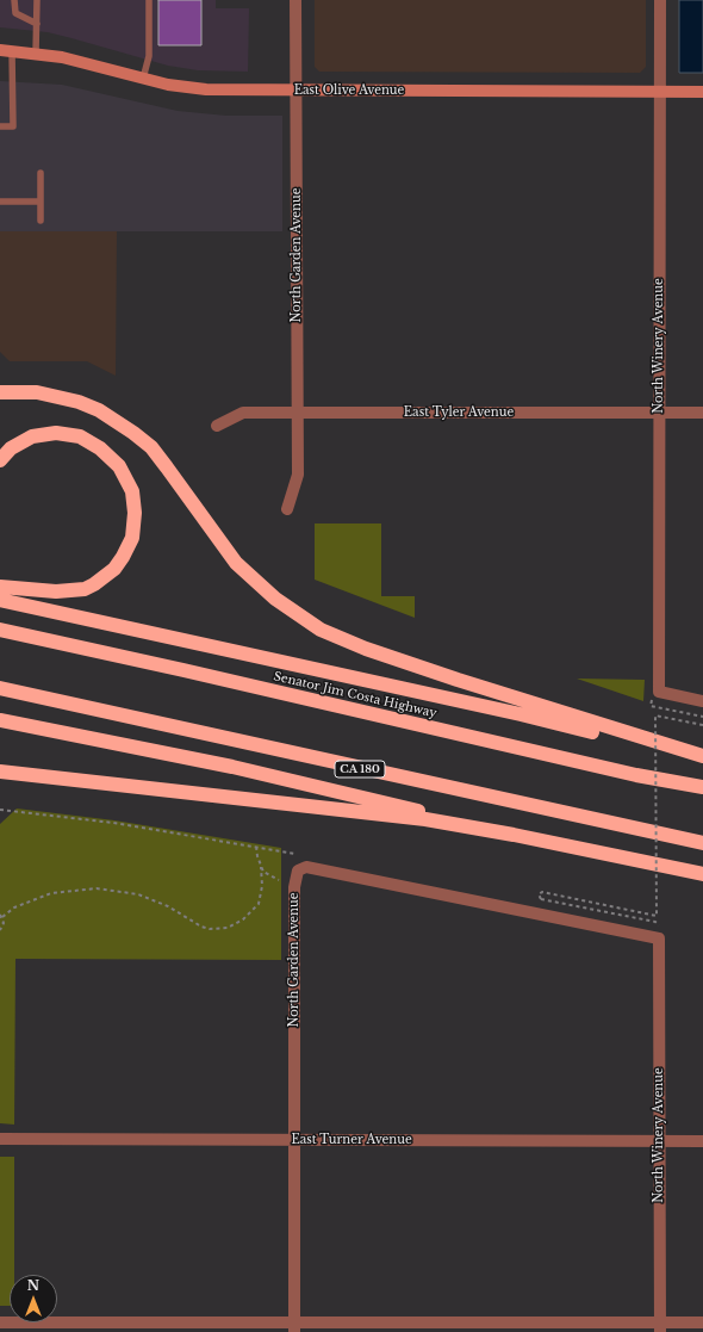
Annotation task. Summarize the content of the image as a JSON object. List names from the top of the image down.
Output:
{
  "streets": {
    "highway": ["Senator Jim Costa Highway", "CA 180"],
    "main road": ["East Olive Avenue"],
    "street": [
      "North Garden Avenue",
      "North Winery Avenue",
      "East Tyler Avenue",
      "East Turner Avenue"
    ]
  },
  "crossings": [
    ["East Olive Avenue", "North Garden Avenue"],
    ["East Olive Avenue", "North Winery Avenue"],
    ["North Garden Avenue", "North Winery Avenue"],
    ["North Garden Avenue", "East Tyler Avenue"],
    ["North Garden Avenue", "East Turner Avenue"],
    ["North Winery Avenue", "East Tyler Avenue"],
    ["North Winery Avenue", "East Turner Avenue"]
  ],
  "north": "top"
}
